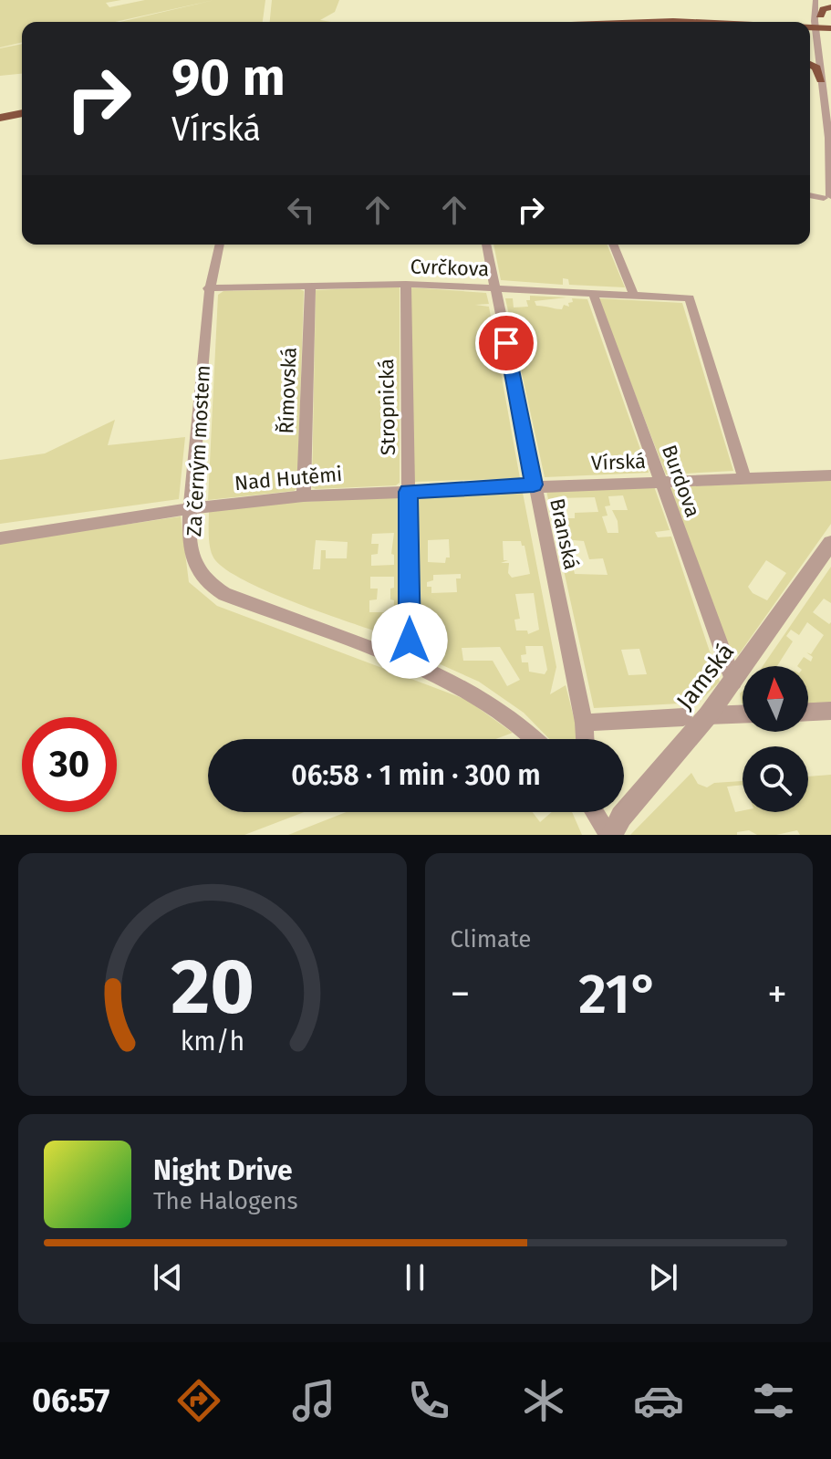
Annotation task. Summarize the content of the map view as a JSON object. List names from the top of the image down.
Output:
{
  "streets": {
    "street": [
      "Cvrčkova",
      "Římovská",
      "Stropnická",
      "Za černým mostem",
      "Vírská",
      "Nad Hutěmi",
      "Burdova",
      "Branská",
      "Jamská"
    ]
  },
  "crossings": [
    ["Cvrčkova", "Římovská"],
    ["Cvrčkova", "Stropnická"],
    ["Cvrčkova", "Za černým mostem"],
    ["Cvrčkova", "Vírská"],
    ["Cvrčkova", "Burdova"],
    ["Cvrčkova", "Branská"],
    ["Římovská", "Nad Hutěmi"],
    ["Stropnická", "Za černým mostem"],
    ["Stropnická", "Vírská"],
    ["Stropnická", "Nad Hutěmi"],
    ["Za černým mostem", "Nad Hutěmi"],
    ["Vírská", "Nad Hutěmi"],
    ["Vírská", "Burdova"],
    ["Vírská", "Branská"],
    ["Burdova", "Jamská"]
  ],
  "north": "top",
  "page": {
    "turn": ["90 m", "Vírská"],
    "limit": "30",
    "trip": "06:58 · 1 min · 300 m",
    "tile": "Climate",
    "heat": ["−", "21°", "+"],
    "song": ["Night Drive", "The Halogens"],
    "tabs": "06:57",
    "gauge": ["20", "km/h"]
  }
}
